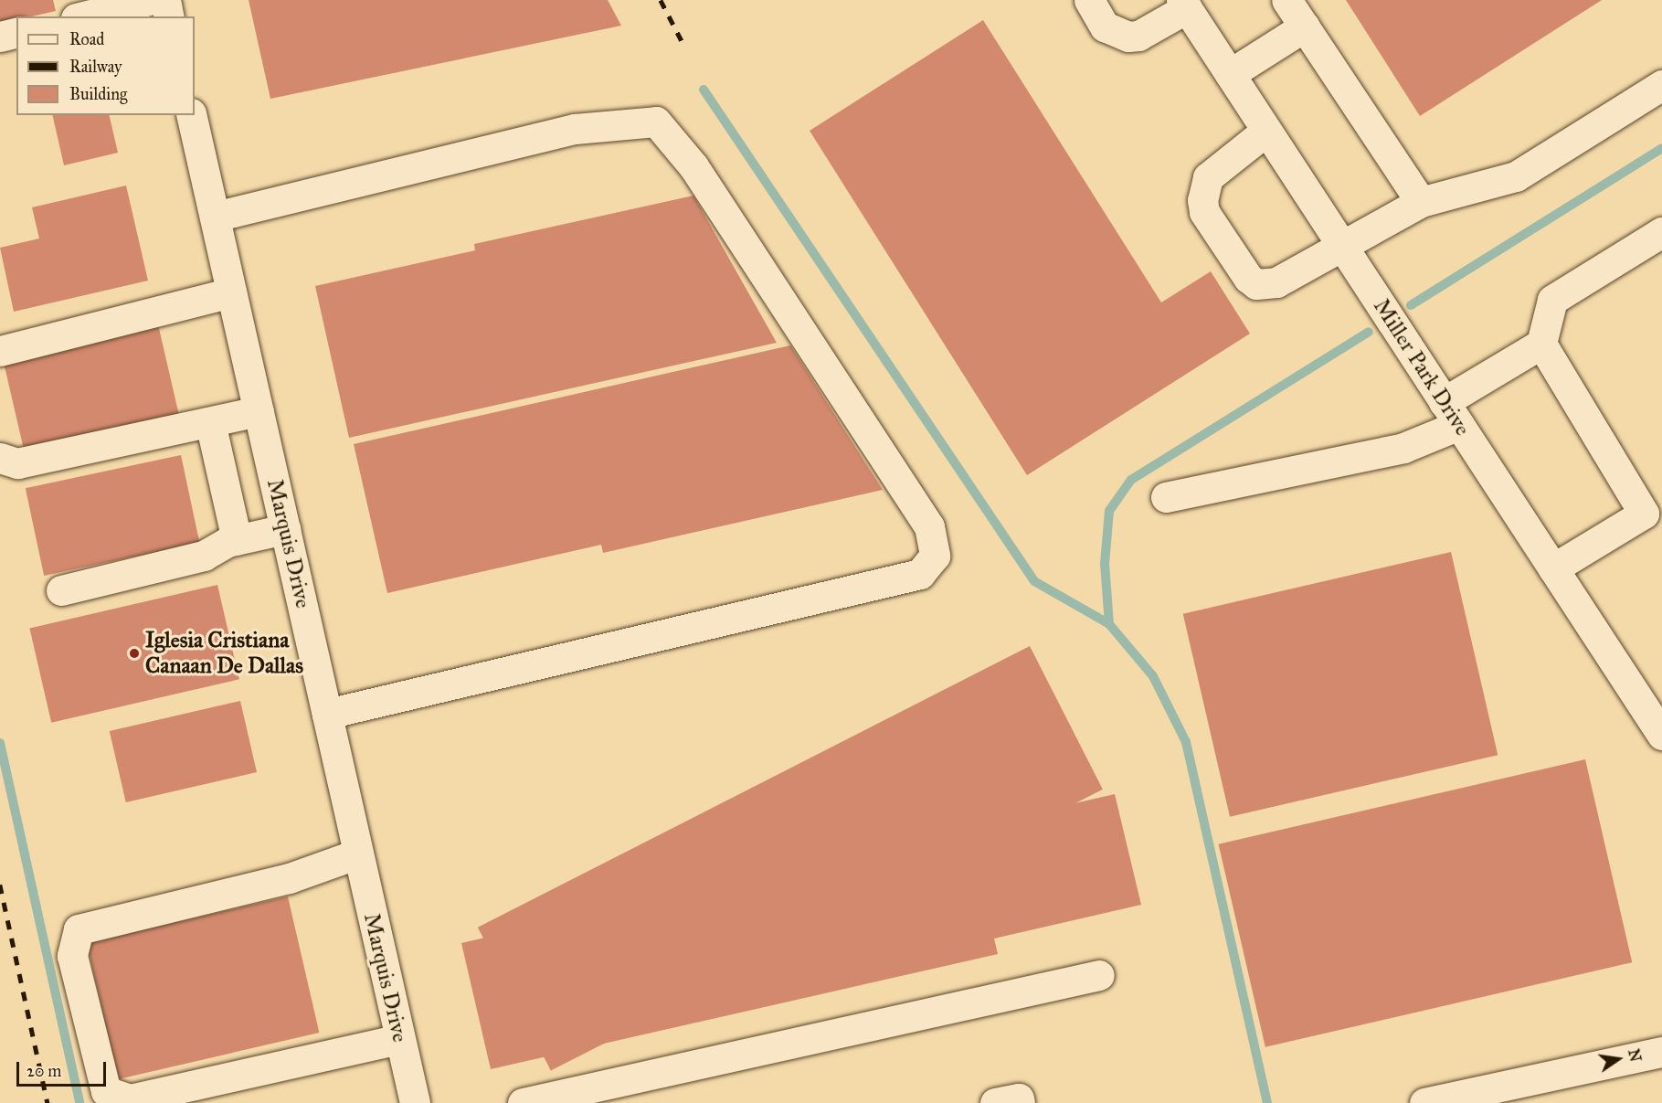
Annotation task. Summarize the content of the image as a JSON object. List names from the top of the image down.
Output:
{
  "streets": {
    "street": ["Miller Park Drive", "Marquis Drive"]
  },
  "places": ["Iglesia Cristiana Canaan De Dallas"],
  "legend": ["Road", "Railway", "Building"],
  "scale_bar": "20 m",
  "north": "right"
}
